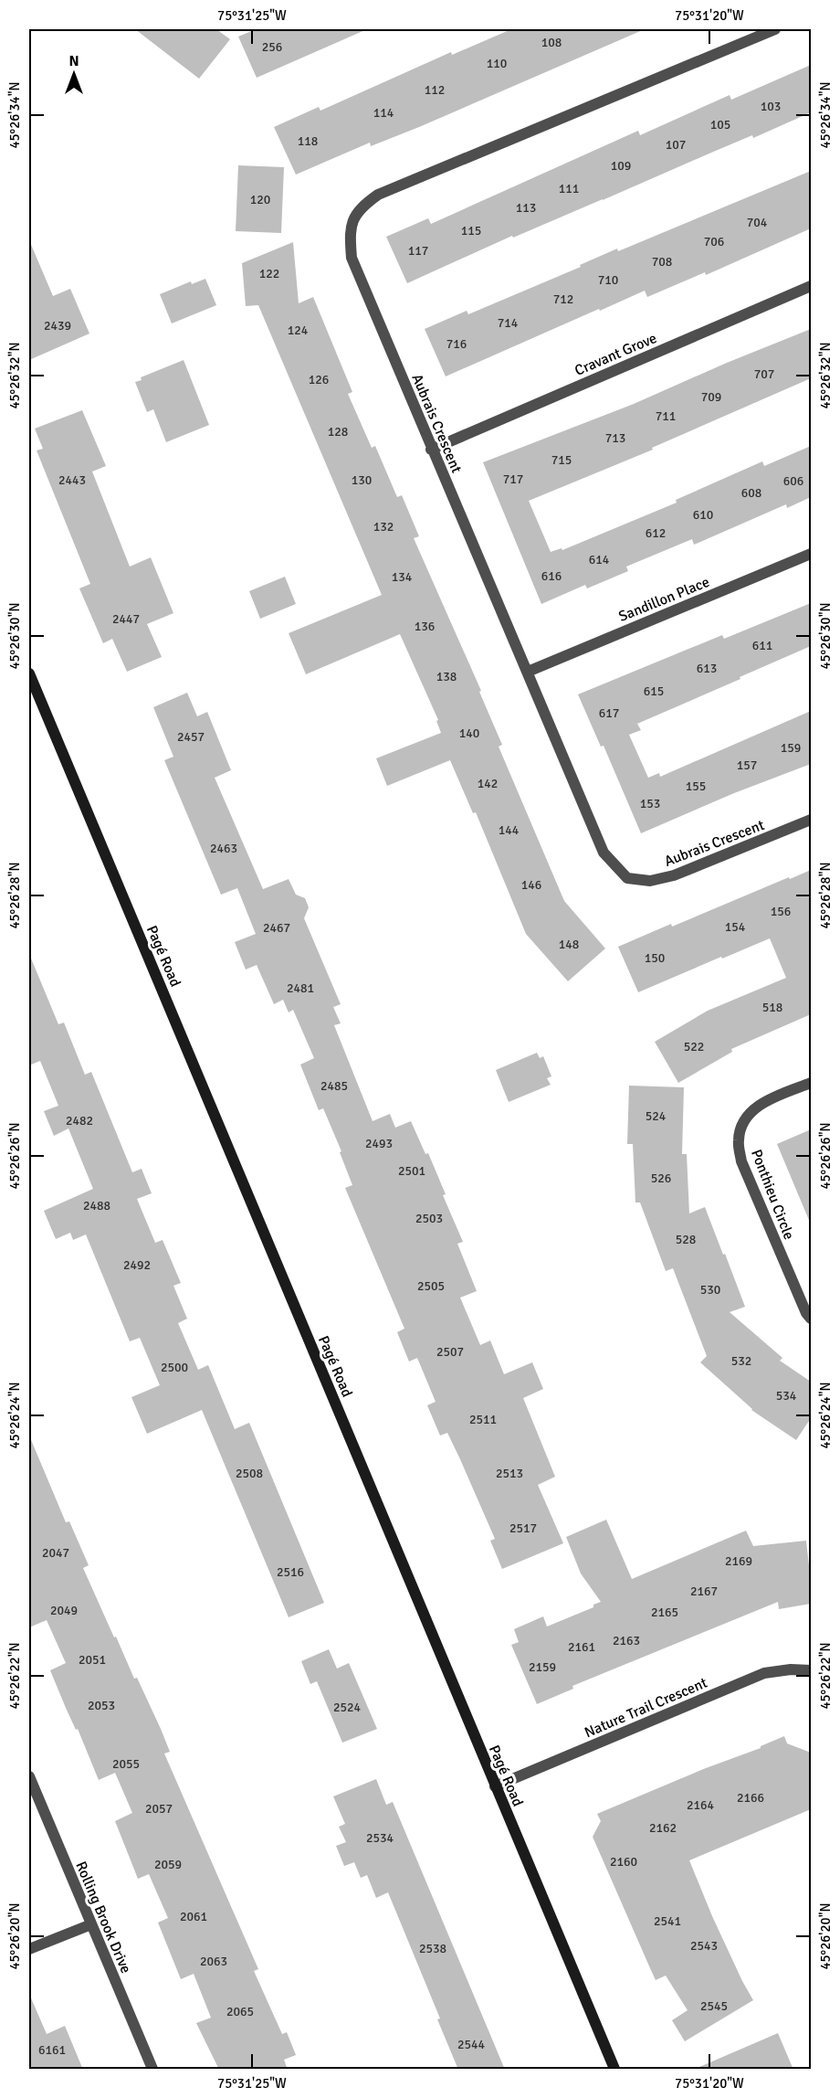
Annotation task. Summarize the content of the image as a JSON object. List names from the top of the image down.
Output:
{
  "streets": {
    "street": [
      "Cravant Grove",
      "Aubrais Crescent",
      "Sandillon Place",
      "Pagé Road",
      "Ponthieu Circle",
      "Nature Trail Crescent",
      "Rolling Brook Drive"
    ]
  },
  "crossings": [
    ["Cravant Grove", "Aubrais Crescent"],
    ["Aubrais Crescent", "Sandillon Place"],
    ["Pagé Road", "Nature Trail Crescent"]
  ],
  "house_numbers": [
    "108",
    "256",
    "110",
    "112",
    "103",
    "114",
    "105",
    "118",
    "107",
    "109",
    "111",
    "120",
    "113",
    "704",
    "115",
    "706",
    "117",
    "708",
    "122",
    "710",
    "712",
    "714",
    "2439",
    "124",
    "716",
    "707",
    "126",
    "709",
    "711",
    "128",
    "713",
    "715",
    "717",
    "2443",
    "130",
    "606",
    "608",
    "610",
    "132",
    "612",
    "614",
    "616",
    "134",
    "2447",
    "136",
    "611",
    "613",
    "138",
    "615",
    "617",
    "140",
    "2457",
    "159",
    "157",
    "142",
    "155",
    "153",
    "144",
    "2463",
    "146",
    "156",
    "154",
    "2467",
    "148",
    "150",
    "2481",
    "518",
    "522",
    "2485",
    "524",
    "2482",
    "2493",
    "2501",
    "526",
    "2488",
    "2503",
    "528",
    "2492",
    "2505",
    "530",
    "2507",
    "532",
    "2500",
    "534",
    "2511",
    "2508",
    "2513",
    "2517",
    "2047",
    "2169",
    "2516",
    "2167",
    "2049",
    "2165",
    "2163",
    "2161",
    "2051",
    "2159",
    "2053",
    "2524",
    "2055",
    "2166",
    "2164",
    "2057",
    "2162",
    "2534",
    "2160",
    "2059",
    "2061",
    "2541",
    "2543",
    "2538",
    "2063",
    "2545",
    "2065",
    "2544",
    "6161"
  ],
  "north": "top",
  "coordinates": [
    "75°31'25\"W",
    "75°31'20\"W",
    "45°26'34\"N",
    "45°26'32\"N",
    "45°26'30\"N",
    "45°26'28\"N",
    "45°26'26\"N",
    "45°26'24\"N",
    "45°26'22\"N",
    "45°26'20\"N"
  ]
}
